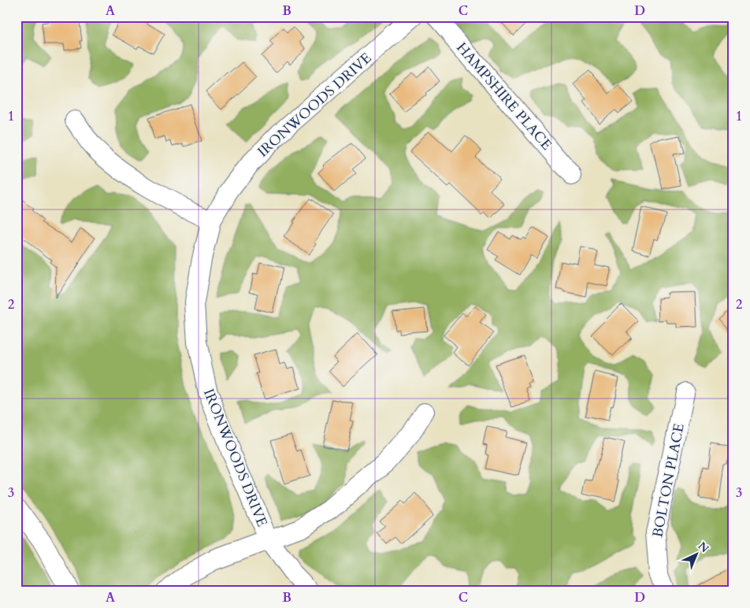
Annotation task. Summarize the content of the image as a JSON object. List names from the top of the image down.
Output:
{
  "streets": {
    "street": ["HAMPSHIRE PLACE", "IRONWOODS DRIVE", "BOLTON PLACE"]
  },
  "north": "top right",
  "grid": {
    "columns": [
      "A",
      "B",
      "C",
      "D"
    ],
    "rows": ["1", "2", "3"]
  }
}
